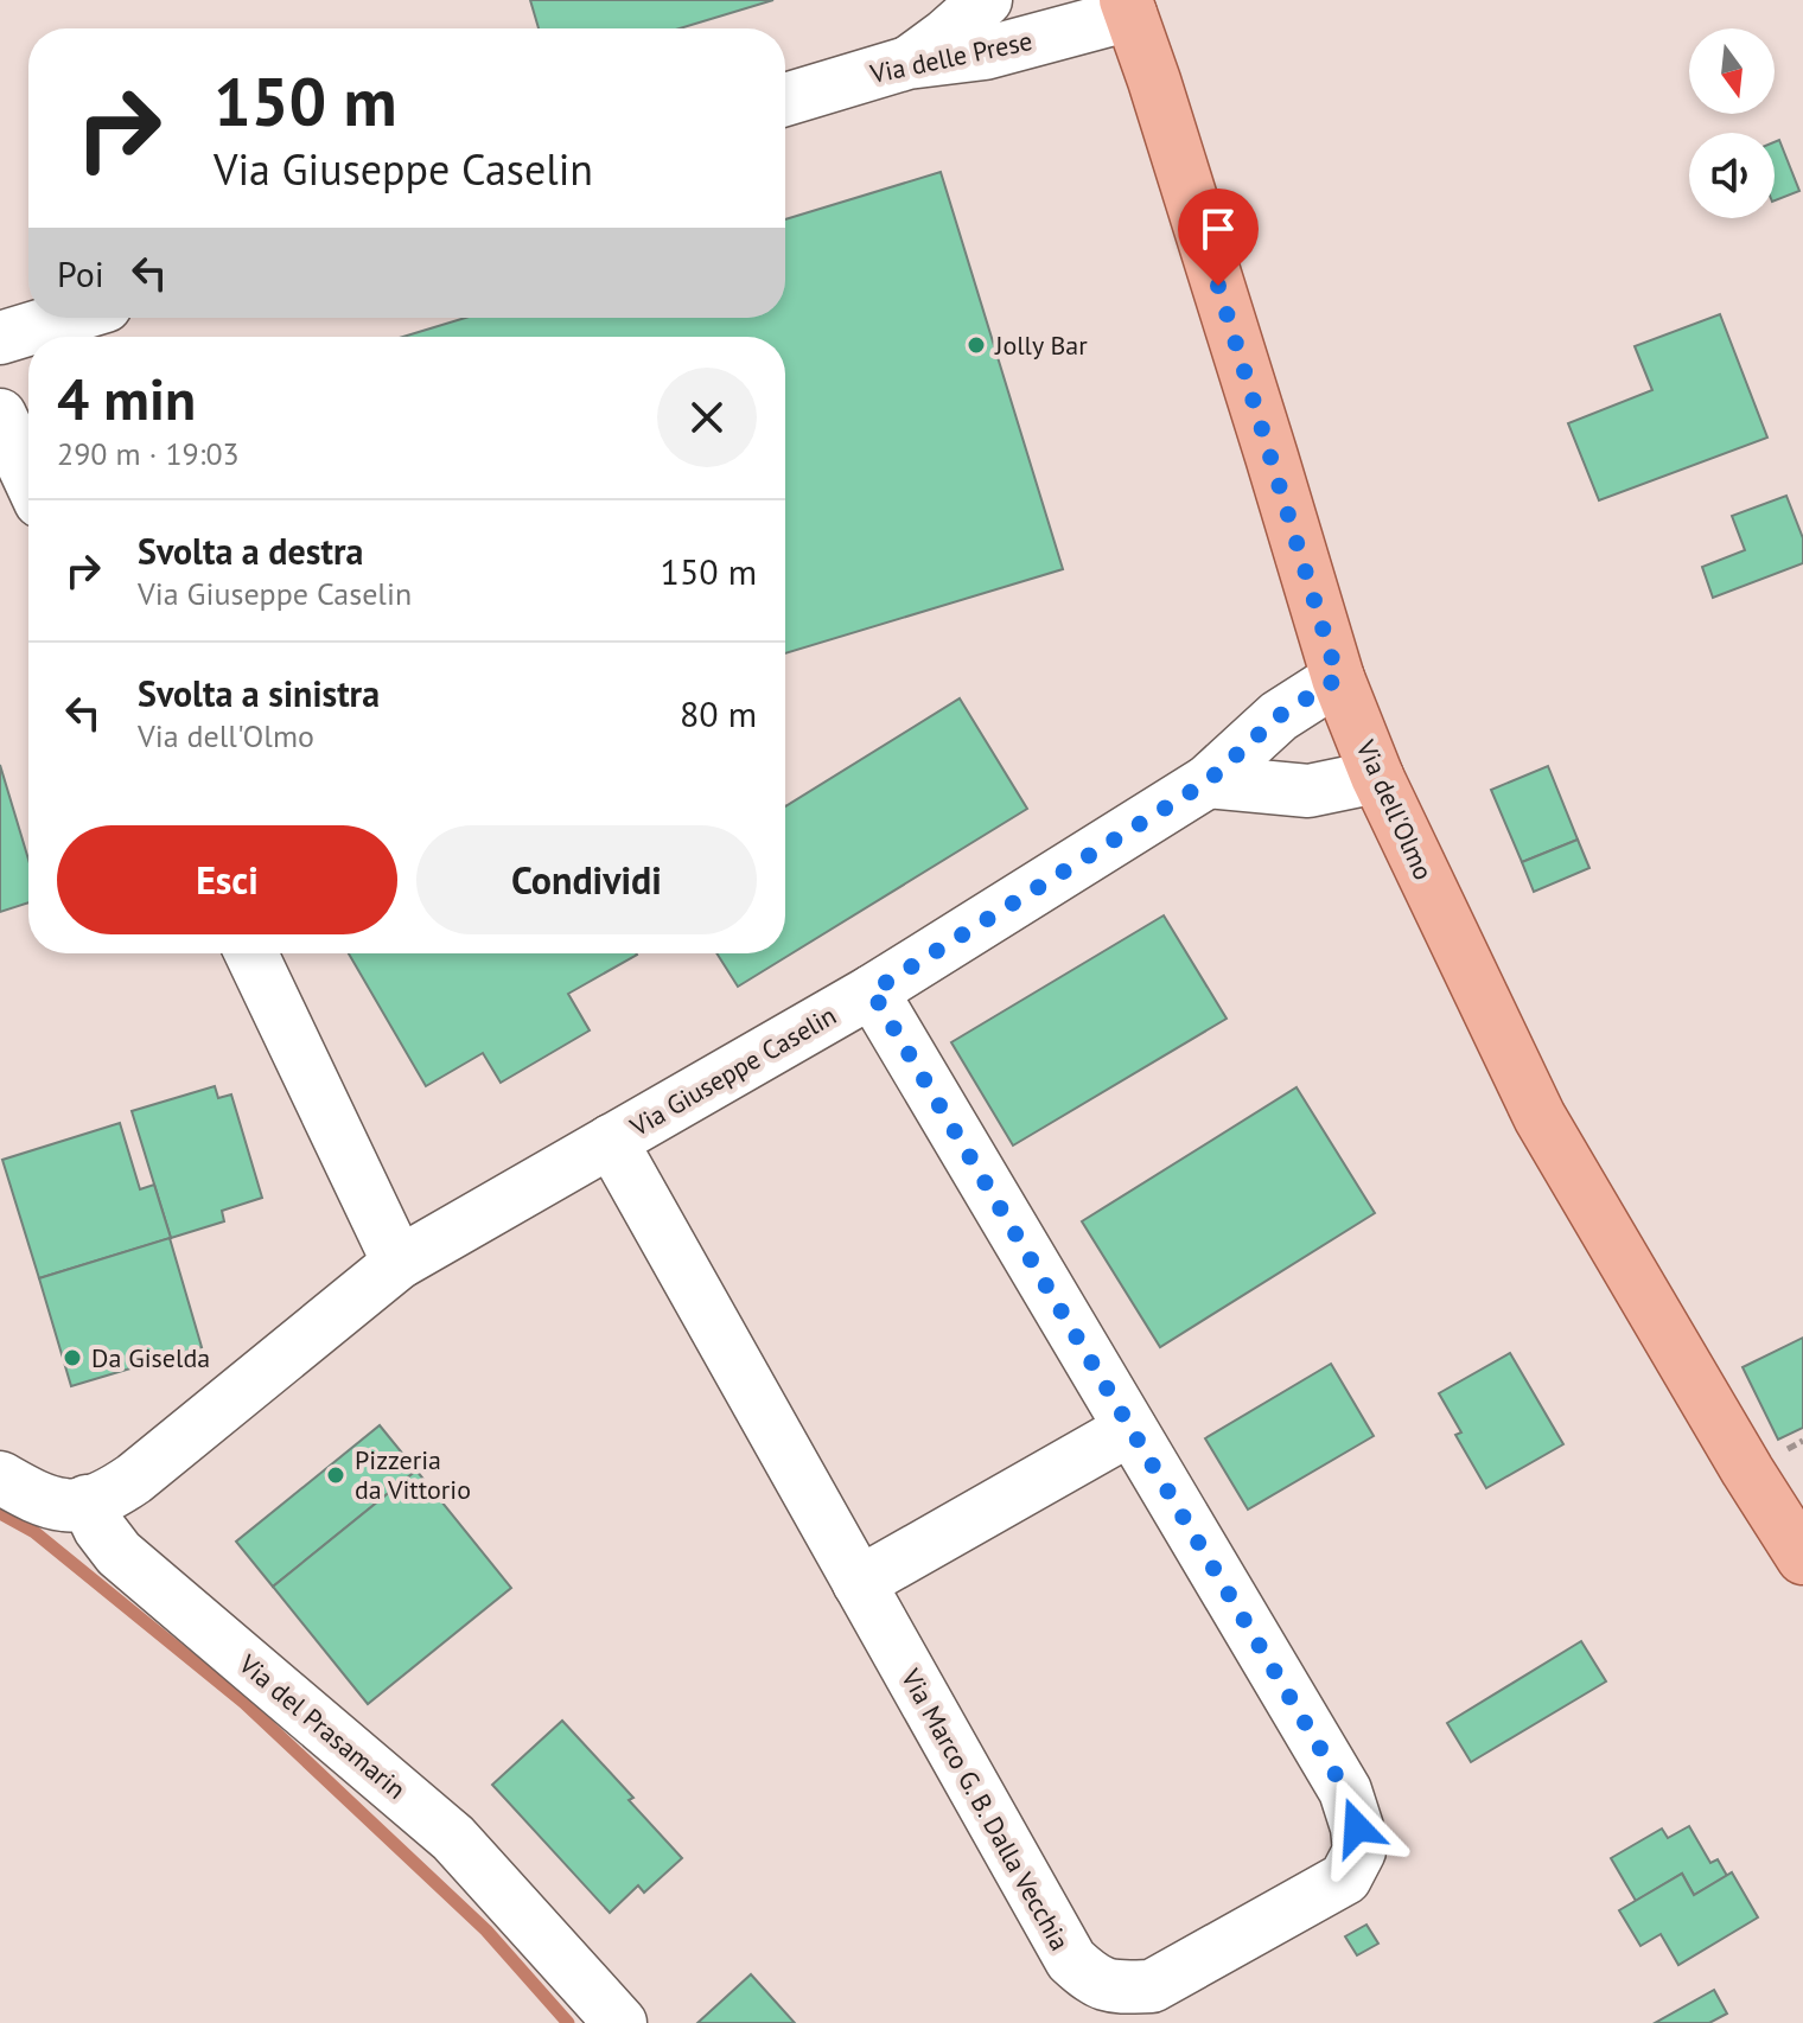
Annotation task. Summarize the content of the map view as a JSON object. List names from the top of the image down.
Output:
{
  "streets": {
    "main road": ["Via dell'Olmo"],
    "street": [
      "Via delle Prese",
      "Via Giuseppe Caselin",
      "Via del Prasamarin",
      "Via Marco G. B. Dalla Vecchia"
    ]
  },
  "crossings": [
    ["Via delle Prese", "Via dell'Olmo"],
    ["Via dell'Olmo", "Via Giuseppe Caselin"],
    ["Via Giuseppe Caselin", "Via del Prasamarin"],
    ["Via Giuseppe Caselin", "Via Marco G. B. Dalla Vecchia"]
  ],
  "places": ["Jolly Bar", "Da Giselda", "Pizzeria da Vittorio"],
  "north": "bottom",
  "page": {
    "turn": ["150 m", "Via Giuseppe Caselin"],
    "then": "Poi",
    "heading": ["4 min", "290 m · 19:03"],
    "list": [
      {
        "name": "Svolta a destra",
        "note": "Via Giuseppe Caselin",
        "value": "150 m"
      },
      {
        "name": "Svolta a sinistra",
        "note": "Via dell'Olmo",
        "value": "80 m"
      }
    ],
    "buttons": ["Esci", "Condividi"]
  }
}
